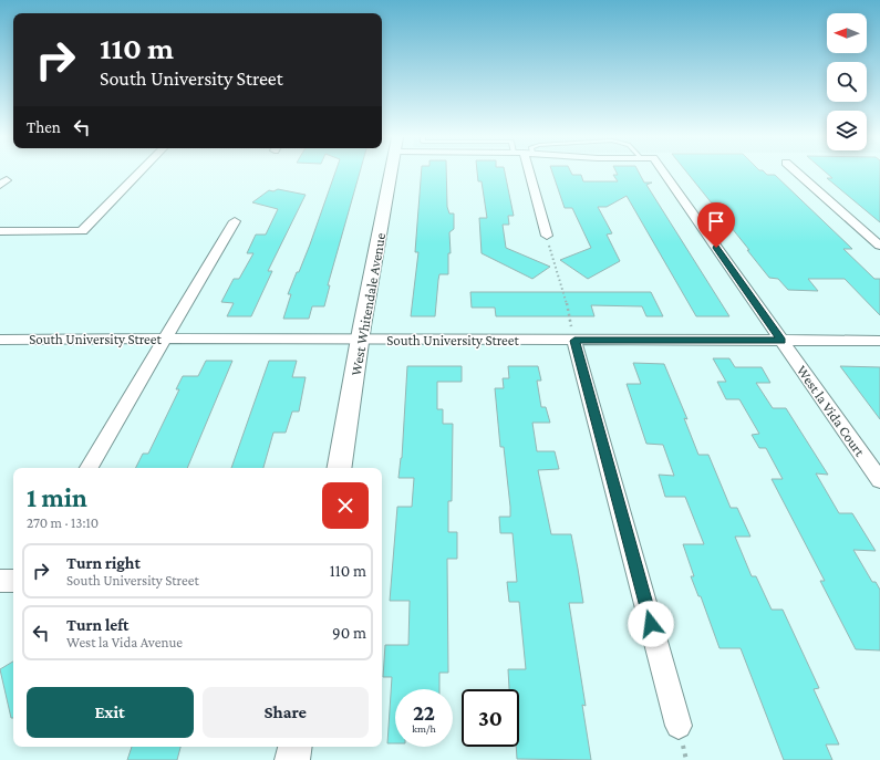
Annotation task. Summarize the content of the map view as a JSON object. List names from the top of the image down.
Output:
{
  "streets": {
    "street": ["West Whitendale Avenue", "South University Street", "West la Vida Court"]
  },
  "crossings": [
    ["West Whitendale Avenue", "South University Street"],
    ["South University Street", "West la Vida Court"]
  ],
  "north": "left",
  "page": {
    "turn": ["110 m", "South University Street"],
    "then": "Then",
    "heading": ["1 min", "270 m · 13:10"],
    "list": [
      {
        "name": "Turn right",
        "note": "South University Street",
        "value": "110 m"
      },
      {
        "name": "Turn left",
        "note": "West la Vida Avenue",
        "value": "90 m"
      }
    ],
    "buttons": ["Exit", "Share"],
    "speed": "22 km/h",
    "limit": "30"
  }
}
